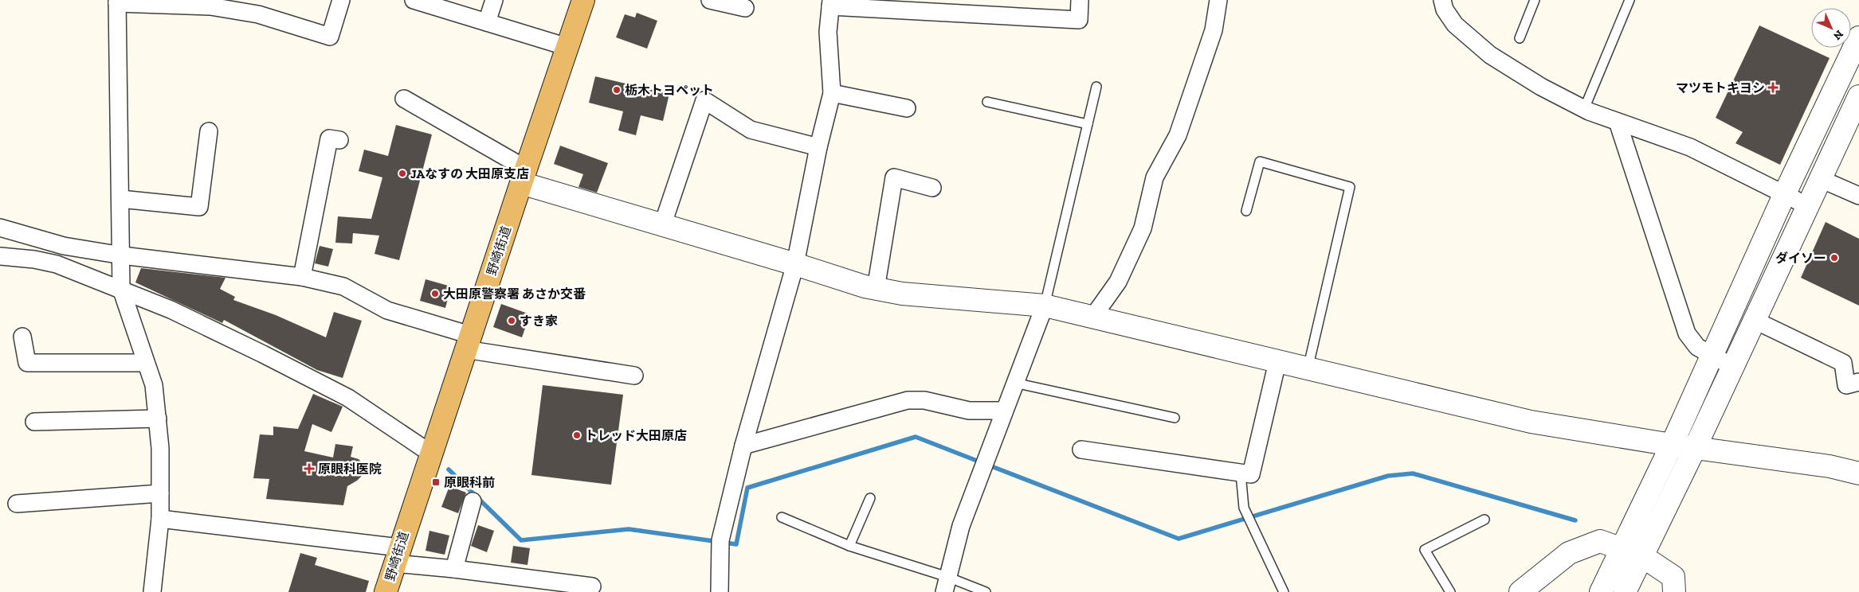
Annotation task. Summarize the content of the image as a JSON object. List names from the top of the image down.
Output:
{
  "streets": {
    "highway": ["野崎街道"]
  },
  "places": {
    "health": ["マツモトキヨシ", "原眼科医院"],
    "other": [
      "栃木トヨペット",
      "JAなすの 大田原支店",
      "ダイソー",
      "大田原警察署 あさか交番",
      "すき家",
      "トレッド大田原店"
    ],
    "transit": ["原眼科前"]
  },
  "north": "bottom right"
}
